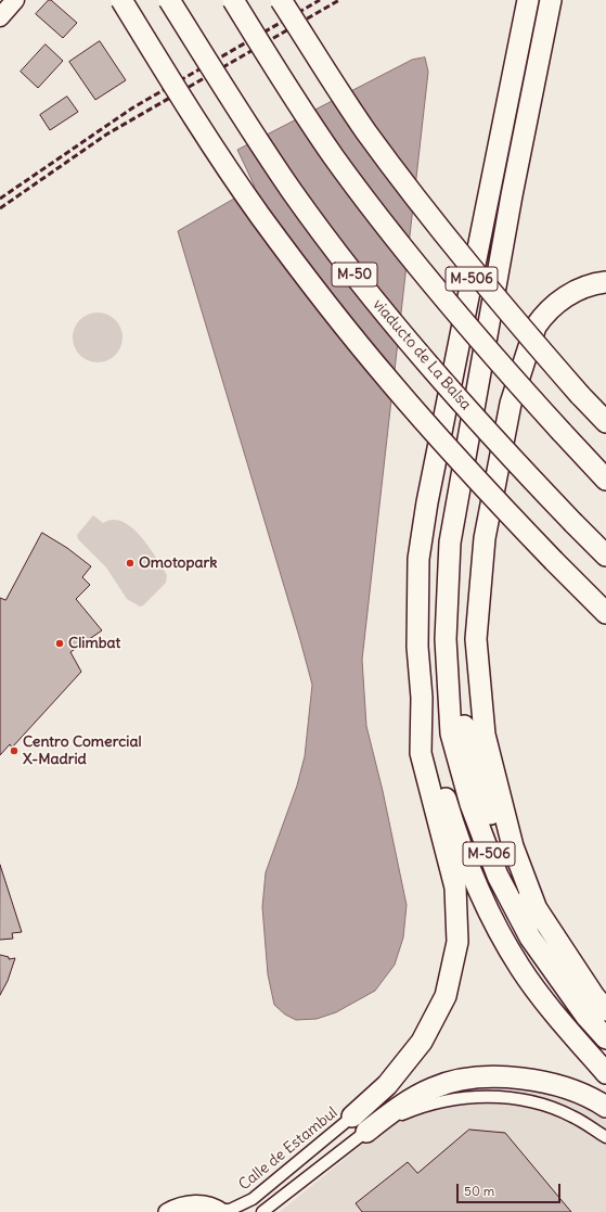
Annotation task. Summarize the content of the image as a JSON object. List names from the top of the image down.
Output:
{
  "streets": {
    "highway": ["M-50", "M-506", "viaducto de La Balsa"],
    "street": ["Calle de Estambul"]
  },
  "places": ["Omotopark", "Climbat", "Centro Comercial X-Madrid"],
  "scale_bar": "50 m"
}
